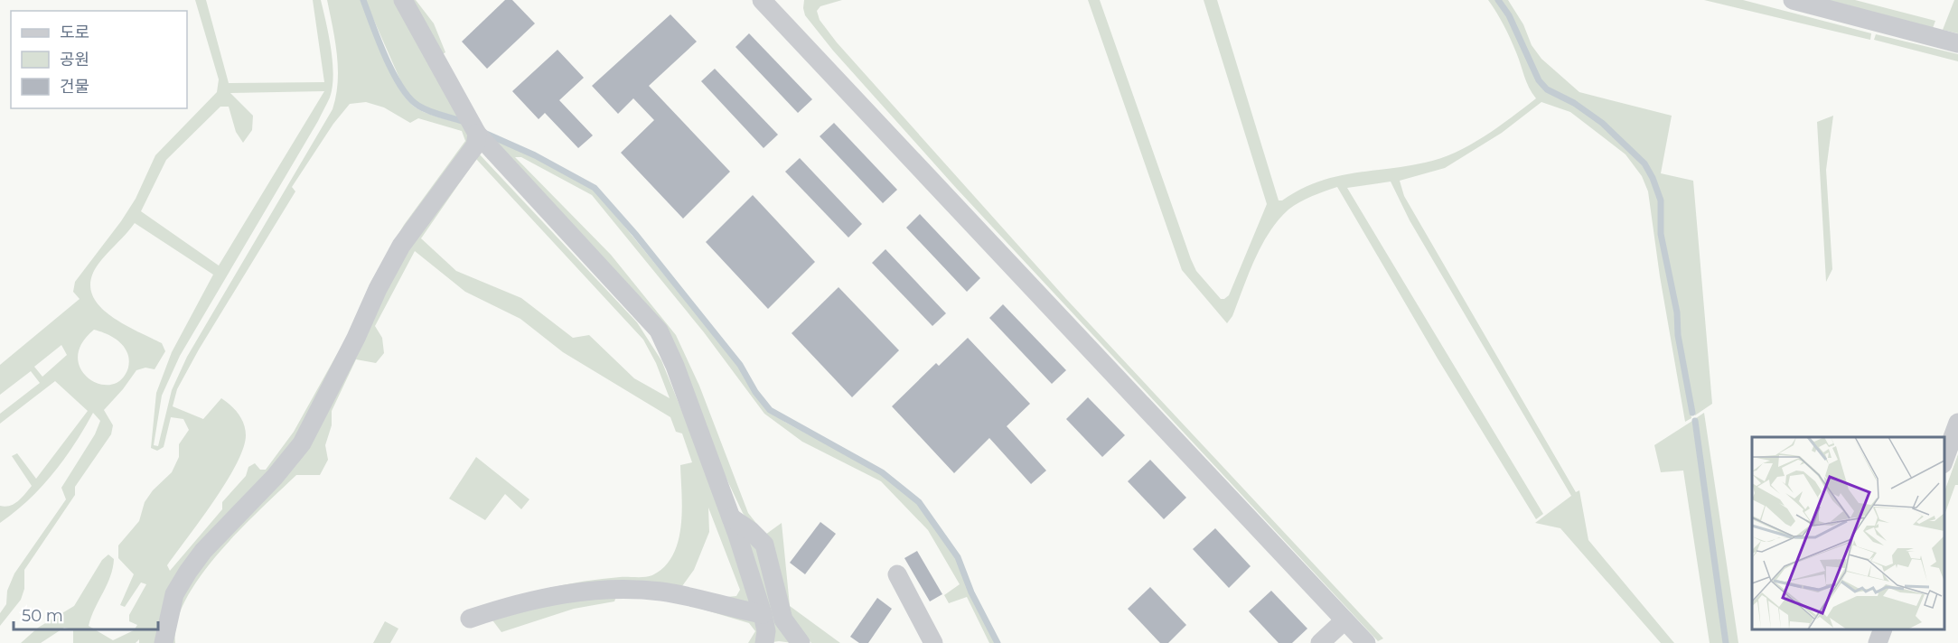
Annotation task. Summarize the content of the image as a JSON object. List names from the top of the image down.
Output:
{
  "legend": ["도로", "공원", "건물"],
  "scale_bar": "50 m"
}
